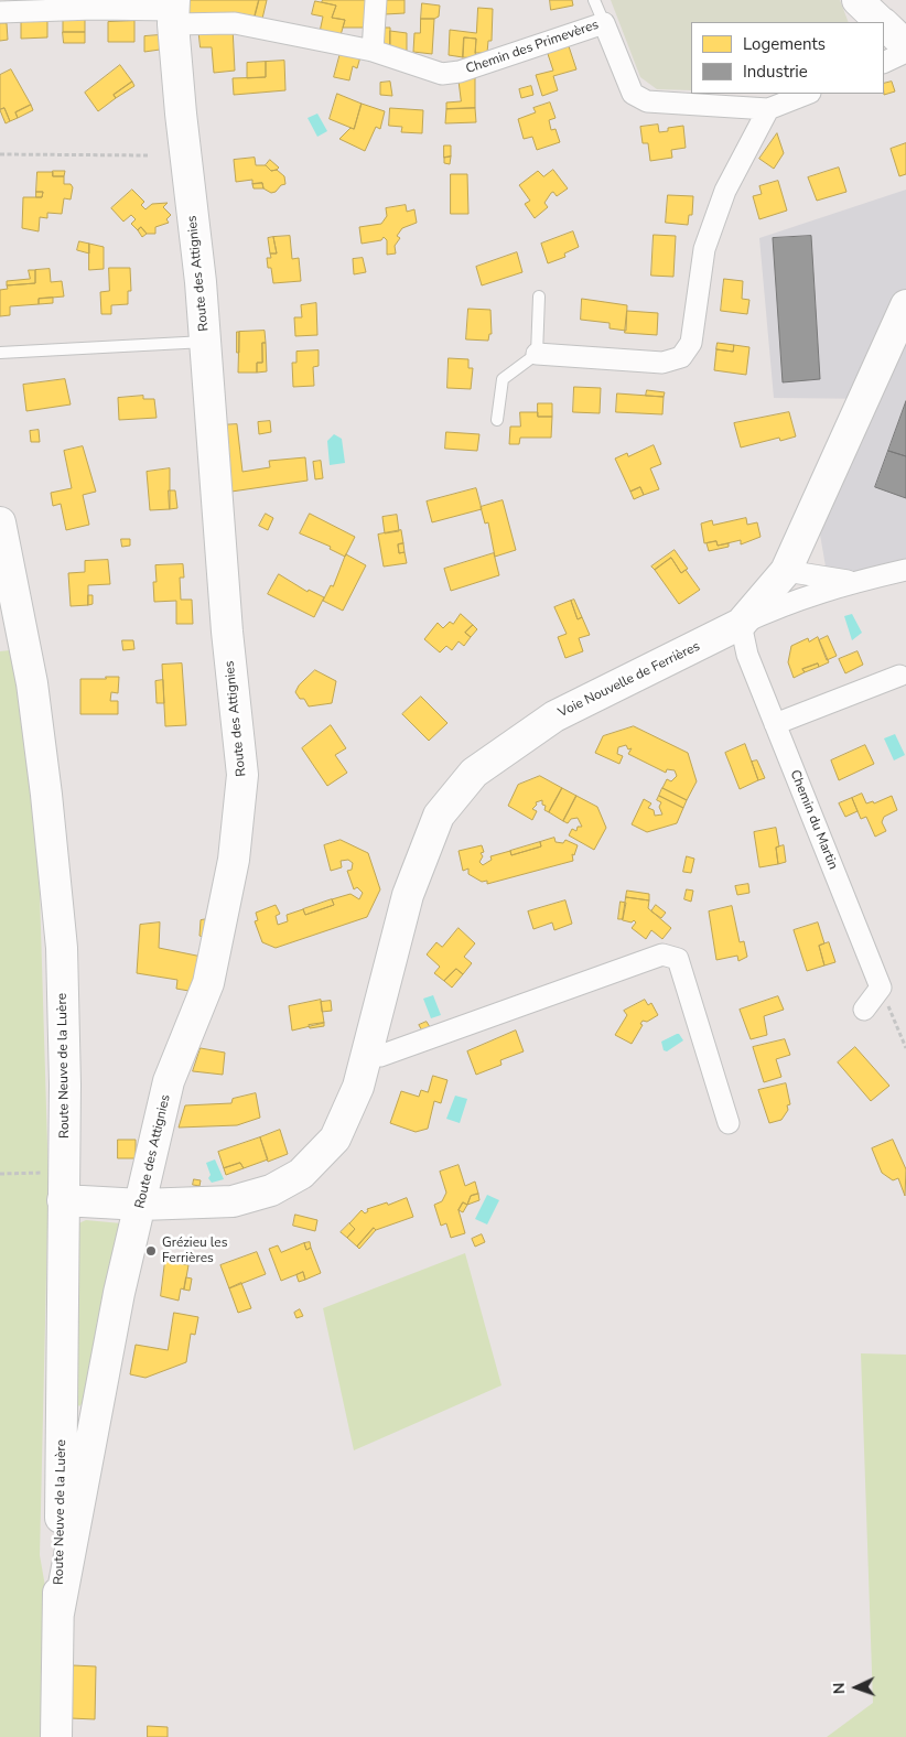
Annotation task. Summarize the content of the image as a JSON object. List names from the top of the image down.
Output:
{
  "streets": {
    "street": [
      "Chemin des Primevères",
      "Route des Attignies",
      "Voie Nouvelle de Ferrières",
      "Chemin du Martin",
      "Route Neuve de la Luère"
    ]
  },
  "crossings": [
    ["Chemin des Primevères", "Route des Attignies"],
    ["Route des Attignies", "Voie Nouvelle de Ferrières"],
    ["Route des Attignies", "Route Neuve de la Luère"],
    ["Voie Nouvelle de Ferrières", "Chemin du Martin"],
    ["Voie Nouvelle de Ferrières", "Route Neuve de la Luère"]
  ],
  "places": ["Grézieu les Ferrières"],
  "legend": ["Logements", "Industrie"],
  "north": "left"
}
